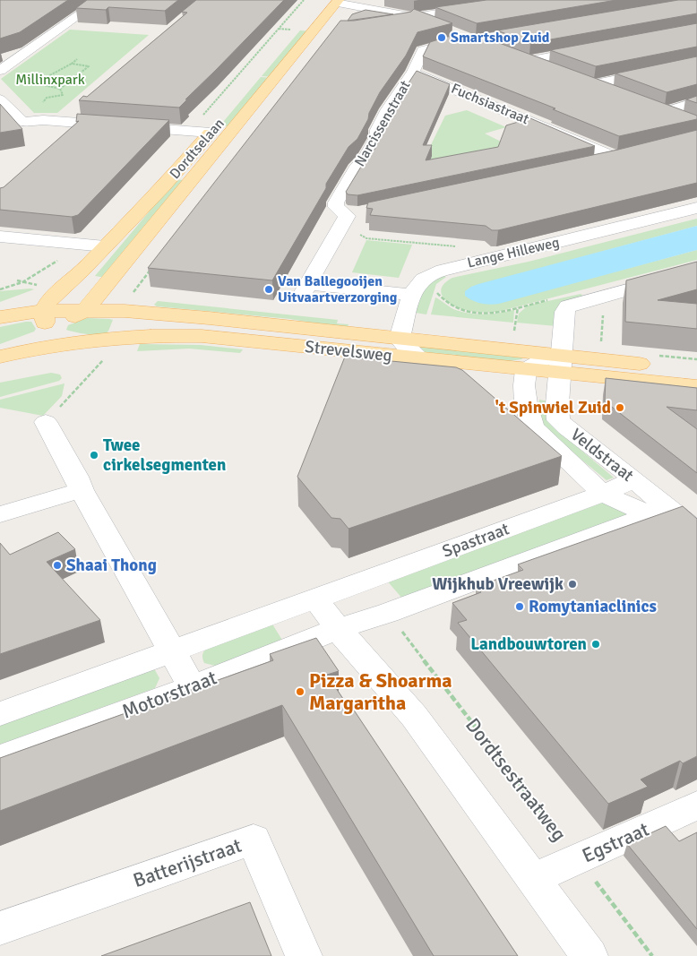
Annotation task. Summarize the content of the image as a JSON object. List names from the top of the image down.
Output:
{
  "streets": {
    "main road": ["Dordtselaan", "Strevelsweg"],
    "street": [
      "Fuchsiastraat",
      "Narcissenstraat",
      "Lange Hilleweg",
      "Veldstraat",
      "Spastraat",
      "Motorstraat",
      "Egstraat",
      "Batterijstraat"
    ],
    "path": ["Dordtsestraatweg"]
  },
  "crossings": [
    ["Fuchsiastraat", "Narcissenstraat"],
    ["Narcissenstraat", "Lange Hilleweg"],
    ["Dordtselaan", "Strevelsweg"],
    ["Lange Hilleweg", "Strevelsweg"],
    ["Strevelsweg", "Veldstraat"],
    ["Veldstraat", "Spastraat"],
    ["Veldstraat", "Motorstraat"],
    ["Motorstraat", "Dordtsestraatweg"],
    ["Dordtsestraatweg", "Egstraat"]
  ],
  "parks": ["Millinxpark"],
  "places": [
    "Smartshop Zuid",
    "Van Ballegooijen Uitvaartverzorging",
    "'t Spinwiel Zuid",
    "Twee cirkelsegmenten",
    "Shaai Thong",
    "Wijkhub Vreewijk",
    "Romytaniaclinics",
    "Landbouwtoren",
    "Pizza & Shoarma Margaritha"
  ]
}
